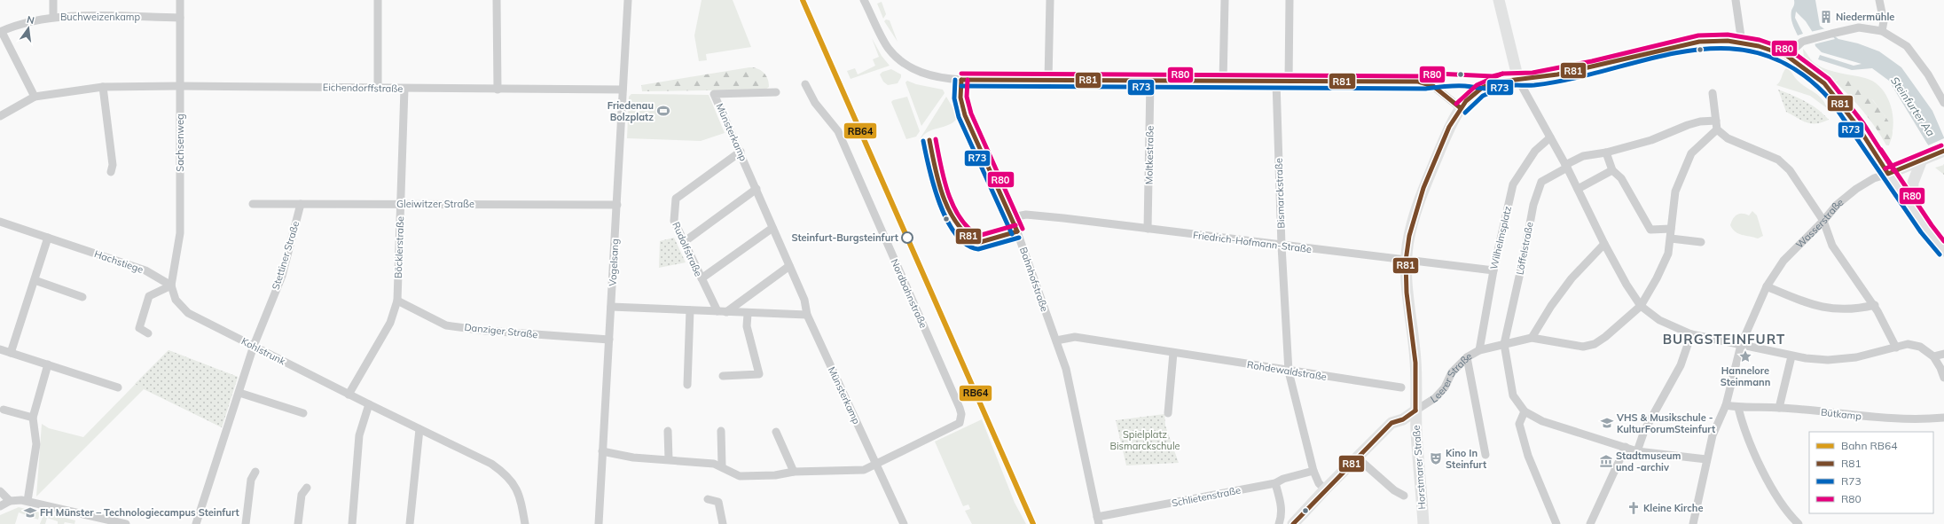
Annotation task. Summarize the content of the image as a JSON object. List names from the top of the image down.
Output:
{
  "streets": {
    "main road": ["Wasserstraße", "Leerer Straße", "Horstmarer Straße"],
    "street": [
      "Buchweizenkamp",
      "Eichendorffstraße",
      "Münsterkamp",
      "Sachsenweg",
      "Moltkestraße",
      "Bismarckstraße",
      "Gleiwitzer Straße",
      "Wilhelmsplatz",
      "Friedrich-Hofmann-Straße",
      "Böcklerstraße",
      "Löffelstraße",
      "Rudolfstraße",
      "Stettiner Straße",
      "Hachstiege",
      "Vogelsang",
      "Bahnhofstraße",
      "Nordbahnstraße",
      "Danziger Straße",
      "Kohlstrunk",
      "Rohdewaldstraße",
      "Bütkamp",
      "Schlietenstraße"
    ]
  },
  "crossings": [
    ["Buchweizenkamp", "Eichendorffstraße"],
    ["Buchweizenkamp", "Sachsenweg"],
    ["Eichendorffstraße", "Sachsenweg"],
    ["Eichendorffstraße", "Böcklerstraße"],
    ["Eichendorffstraße", "Vogelsang"],
    ["Münsterkamp", "Rudolfstraße"],
    ["Münsterkamp", "Nordbahnstraße"],
    ["Sachsenweg", "Hachstiege"],
    ["Sachsenweg", "Kohlstrunk"],
    ["Moltkestraße", "Friedrich-Hofmann-Straße"],
    ["Bismarckstraße", "Friedrich-Hofmann-Straße"],
    ["Bismarckstraße", "Rohdewaldstraße"],
    ["Bismarckstraße", "Leerer Straße"],
    ["Bismarckstraße", "Schlietenstraße"],
    ["Gleiwitzer Straße", "Böcklerstraße"],
    ["Gleiwitzer Straße", "Stettiner Straße"],
    ["Gleiwitzer Straße", "Vogelsang"],
    ["Wasserstraße", "Bütkamp"],
    ["Wasserstraße", "Horstmarer Straße"],
    ["Wilhelmsplatz", "Friedrich-Hofmann-Straße"],
    ["Wilhelmsplatz", "Leerer Straße"],
    ["Friedrich-Hofmann-Straße", "Bahnhofstraße"],
    ["Friedrich-Hofmann-Straße", "Horstmarer Straße"],
    ["Böcklerstraße", "Danziger Straße"],
    ["Böcklerstraße", "Kohlstrunk"],
    ["Löffelstraße", "Leerer Straße"],
    ["Stettiner Straße", "Kohlstrunk"],
    ["Hachstiege", "Kohlstrunk"],
    ["Vogelsang", "Danziger Straße"],
    ["Bahnhofstraße", "Rohdewaldstraße"],
    ["Bahnhofstraße", "Schlietenstraße"],
    ["Leerer Straße", "Horstmarer Straße"]
  ],
  "districts": ["BURGSTEINFURT"],
  "water": ["Steinfurter Aa"],
  "parks": ["Spielplatz Bismarckschule"],
  "places": {
    "building": ["Niedermühle"],
    "sports": ["Friedenau Bolzplatz"],
    "other": ["Steinfurt-Burgsteinfurt"],
    "place": ["Hannelore Steinmann"],
    "school or university": ["VHS & Musikschule - KulturForumSteinfurt", "FH Münster – Technologiecampus Steinfurt"],
    "theatre": ["Kino In Steinfurt"],
    "museum": ["Stadtmuseum und -archiv"],
    "church": ["Kleine Kirche"]
  },
  "lines": [
    "rail line RB64",
    "transit line R80",
    "transit line R81",
    "transit line R73"
  ],
  "legend": [
    "Bahn RB64",
    "R81",
    "R73",
    "R80"
  ],
  "north": "top"
}
